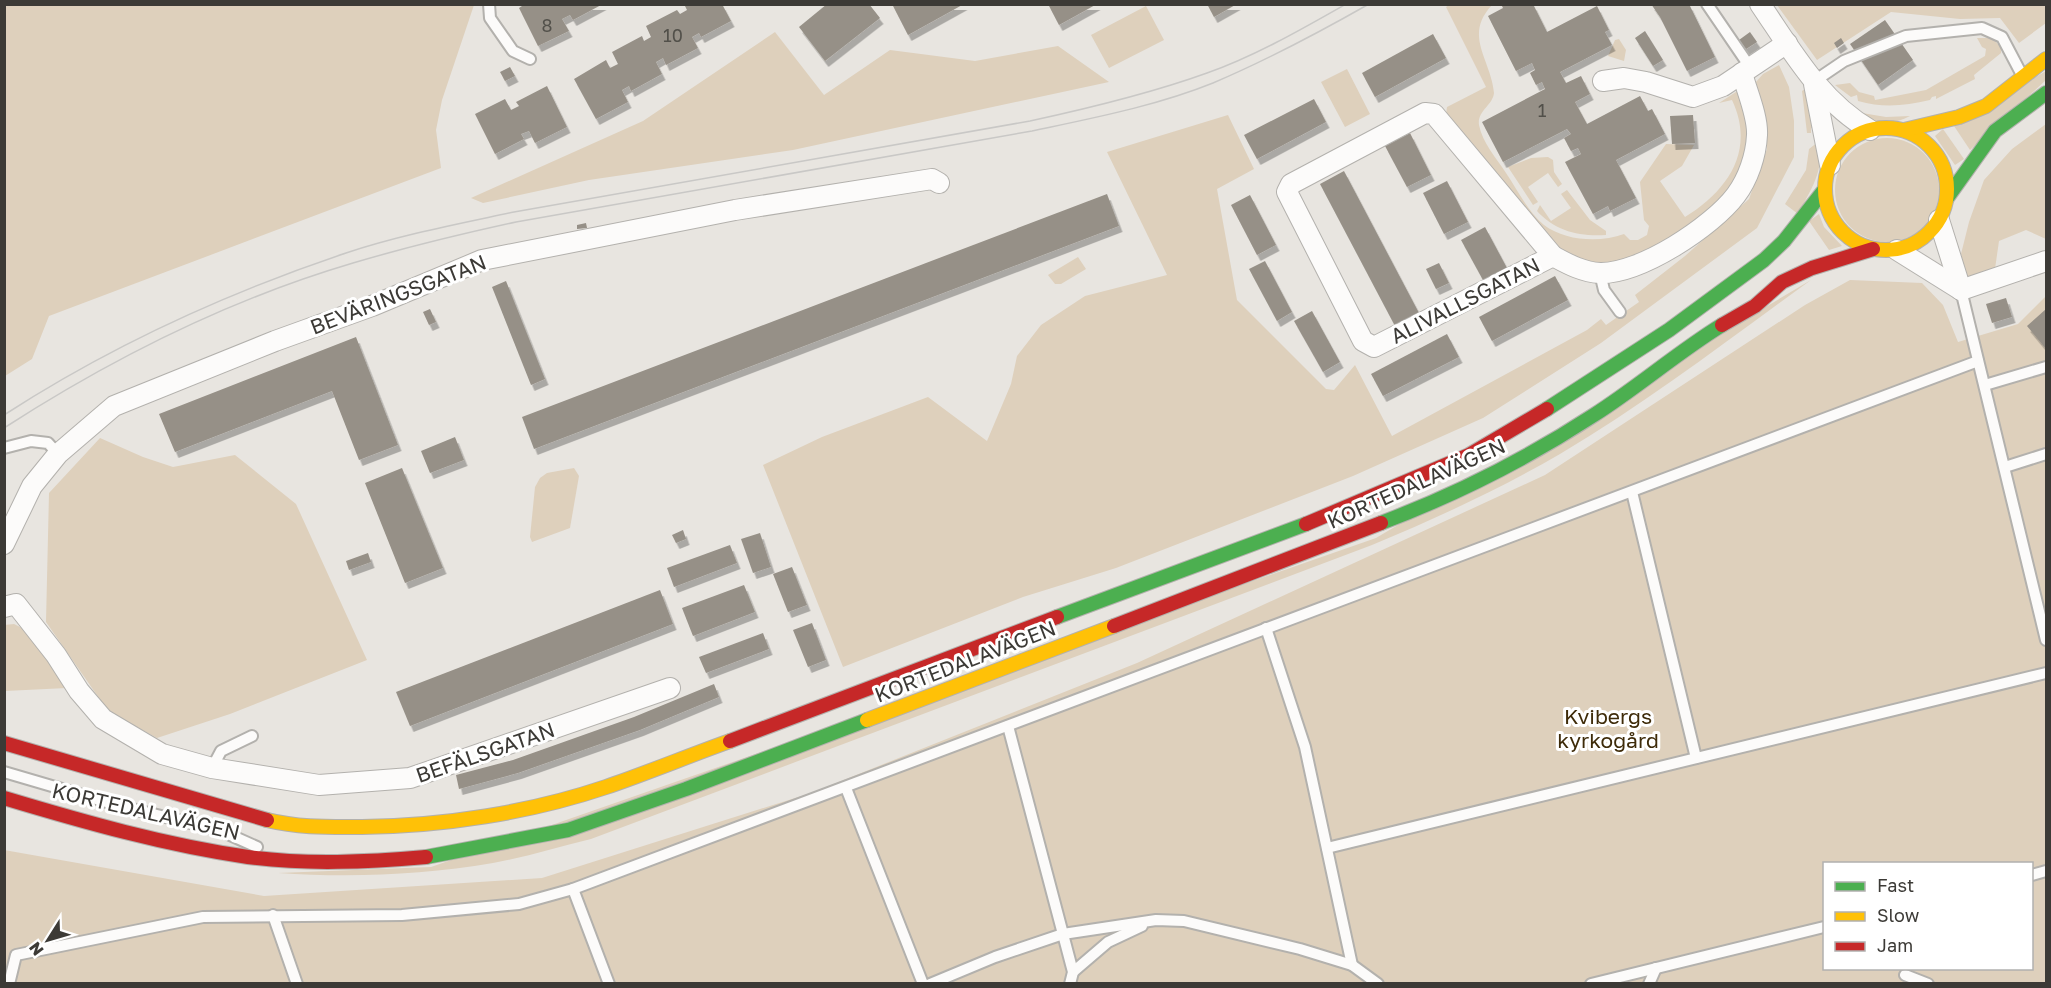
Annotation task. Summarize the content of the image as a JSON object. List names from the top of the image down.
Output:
{
  "streets": {
    "main road": ["KORTEDALAVÄGEN"],
    "street": ["BEVÄRINGSGATAN", "ALIVALLSGATAN", "BEFÄLSGATAN"]
  },
  "parks": ["Kvibergs kyrkogård"],
  "house_numbers": ["8", "10", "1"],
  "legend": ["Fast", "Slow", "Jam"],
  "north": "bottom left"
}
